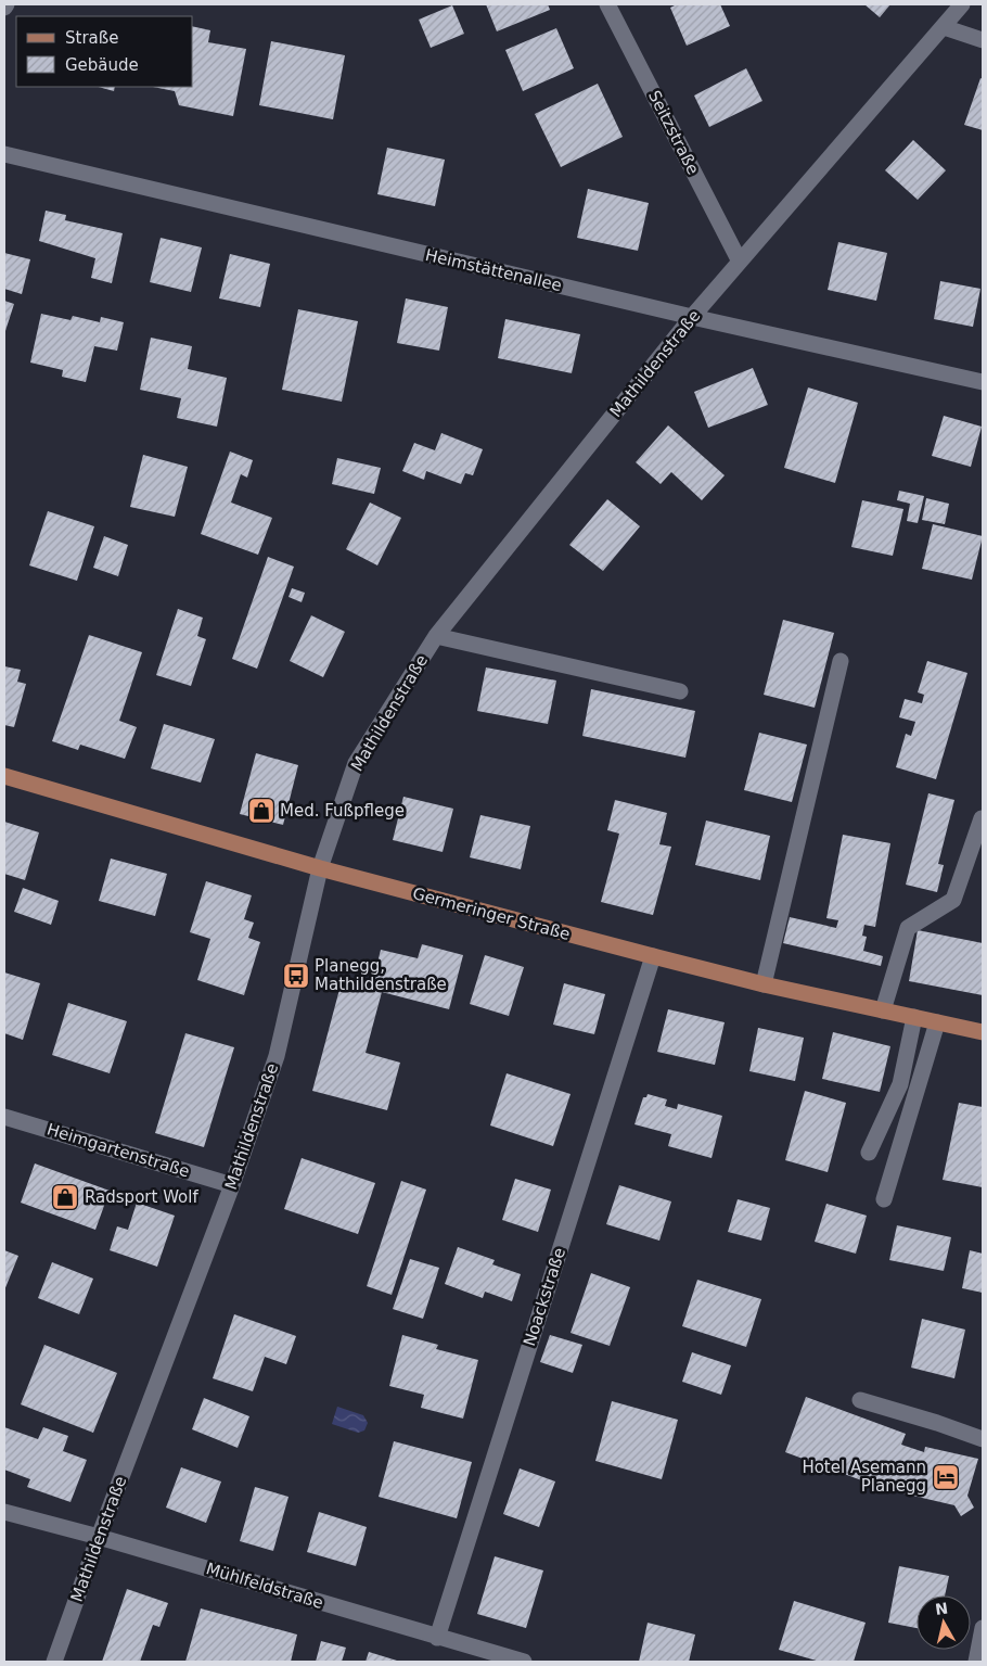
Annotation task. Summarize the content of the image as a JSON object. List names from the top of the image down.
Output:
{
  "streets": {
    "main road": ["Germeringer Straße"],
    "street": [
      "Seitzstraße",
      "Heimstättenallee",
      "Mathildenstraße",
      "Heimgartenstraße",
      "Noackstraße",
      "Mühlfeldstraße"
    ]
  },
  "crossings": [
    ["Seitzstraße", "Mathildenstraße"],
    ["Heimstättenallee", "Mathildenstraße"],
    ["Mathildenstraße", "Germeringer Straße"],
    ["Mathildenstraße", "Heimgartenstraße"],
    ["Mathildenstraße", "Mühlfeldstraße"],
    ["Germeringer Straße", "Noackstraße"],
    ["Noackstraße", "Mühlfeldstraße"]
  ],
  "places": {
    "shop": ["Med. Fußpflege", "Radsport Wolf"],
    "bus stop": ["Planegg, Mathildenstraße"],
    "hotel": ["Hotel Asemann Planegg"]
  },
  "legend": ["Straße", "Gebäude"],
  "north": "top"
}
